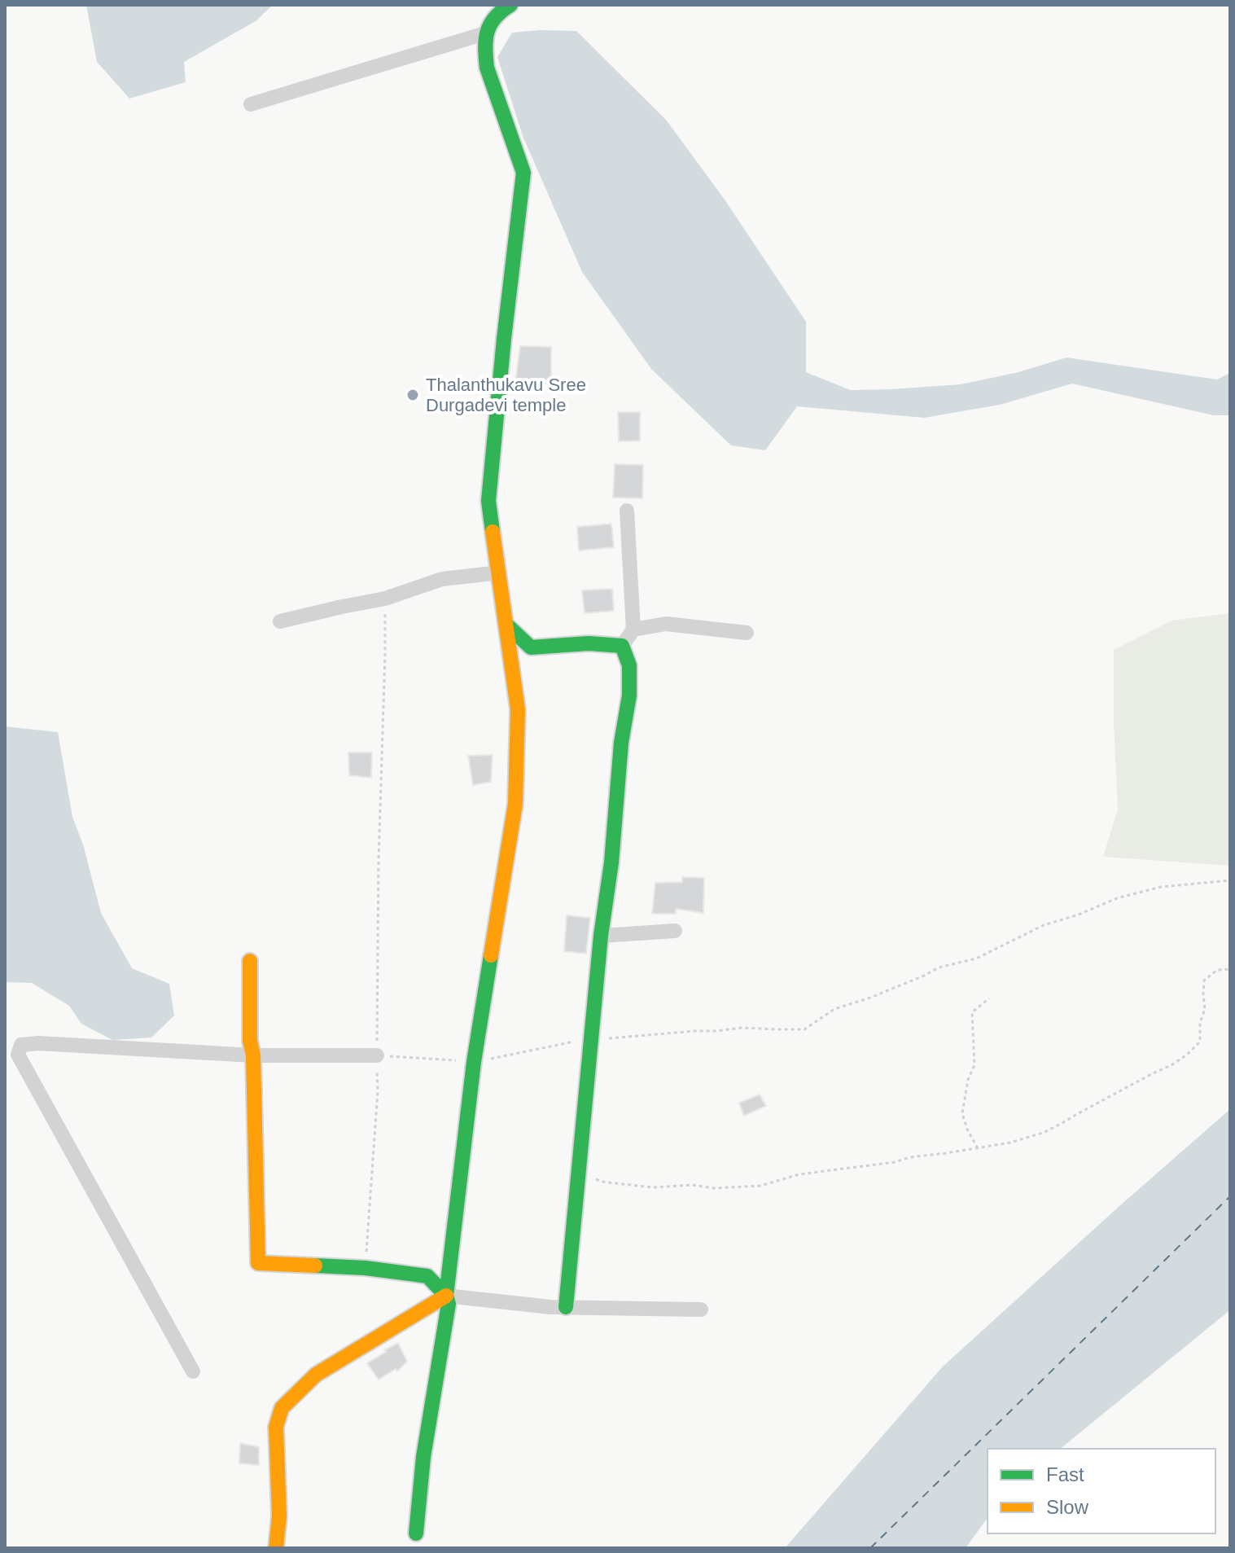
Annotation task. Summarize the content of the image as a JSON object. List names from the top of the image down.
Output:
{
  "places": ["Thalanthukavu Sree Durgadevi temple"],
  "legend": ["Fast", "Slow"]
}
